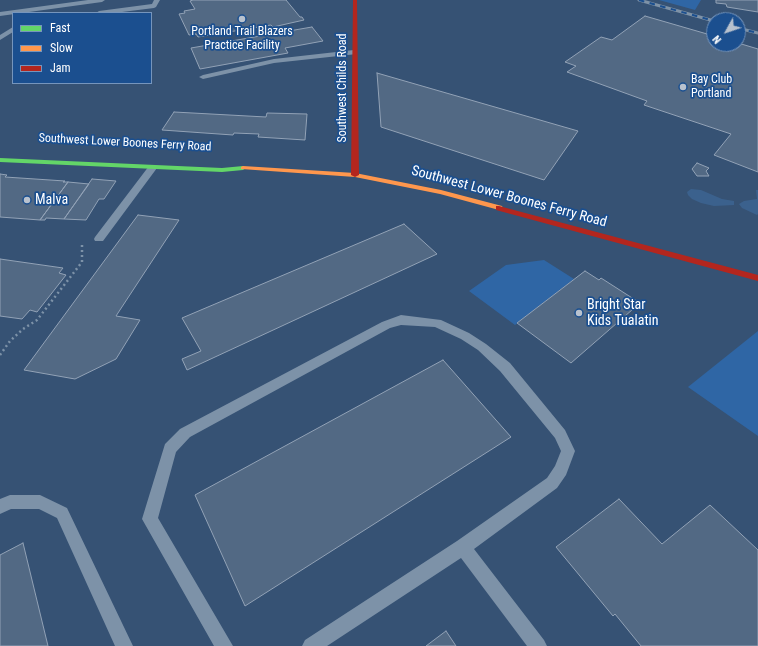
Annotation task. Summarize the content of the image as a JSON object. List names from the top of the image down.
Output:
{
  "streets": {
    "main road": ["Southwest Childs Road", "Southwest Lower Boones Ferry Road"]
  },
  "crossings": [
    ["Southwest Childs Road", "Southwest Lower Boones Ferry Road"]
  ],
  "places": [
    "Portland Trail Blazers Practice Facility",
    "Bay Club Portland",
    "Malva",
    "Bright Star Kids Tualatin"
  ],
  "legend": ["Fast", "Slow", "Jam"],
  "north": "bottom left"
}
